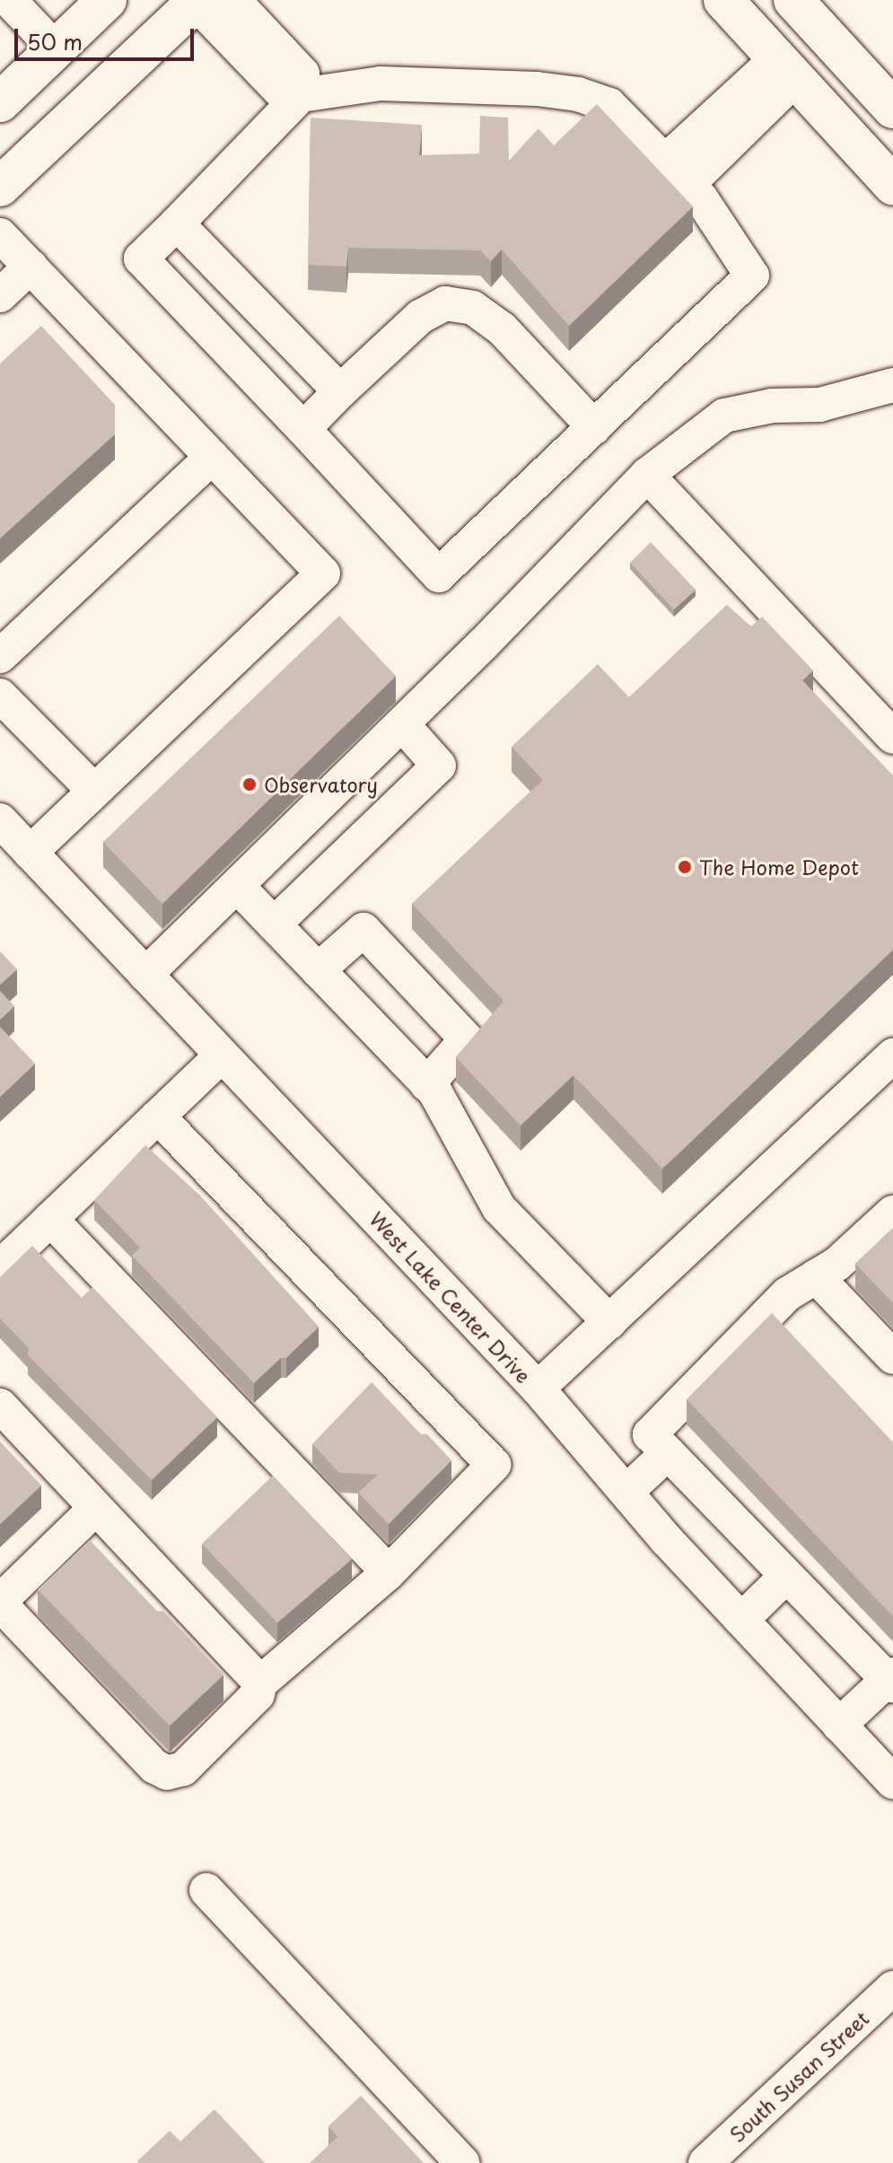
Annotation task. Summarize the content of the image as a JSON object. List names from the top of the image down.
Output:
{
  "streets": {
    "street": ["West Lake Center Drive", "South Susan Street"]
  },
  "places": ["Observatory", "The Home Depot"],
  "scale_bar": "50 m"
}
